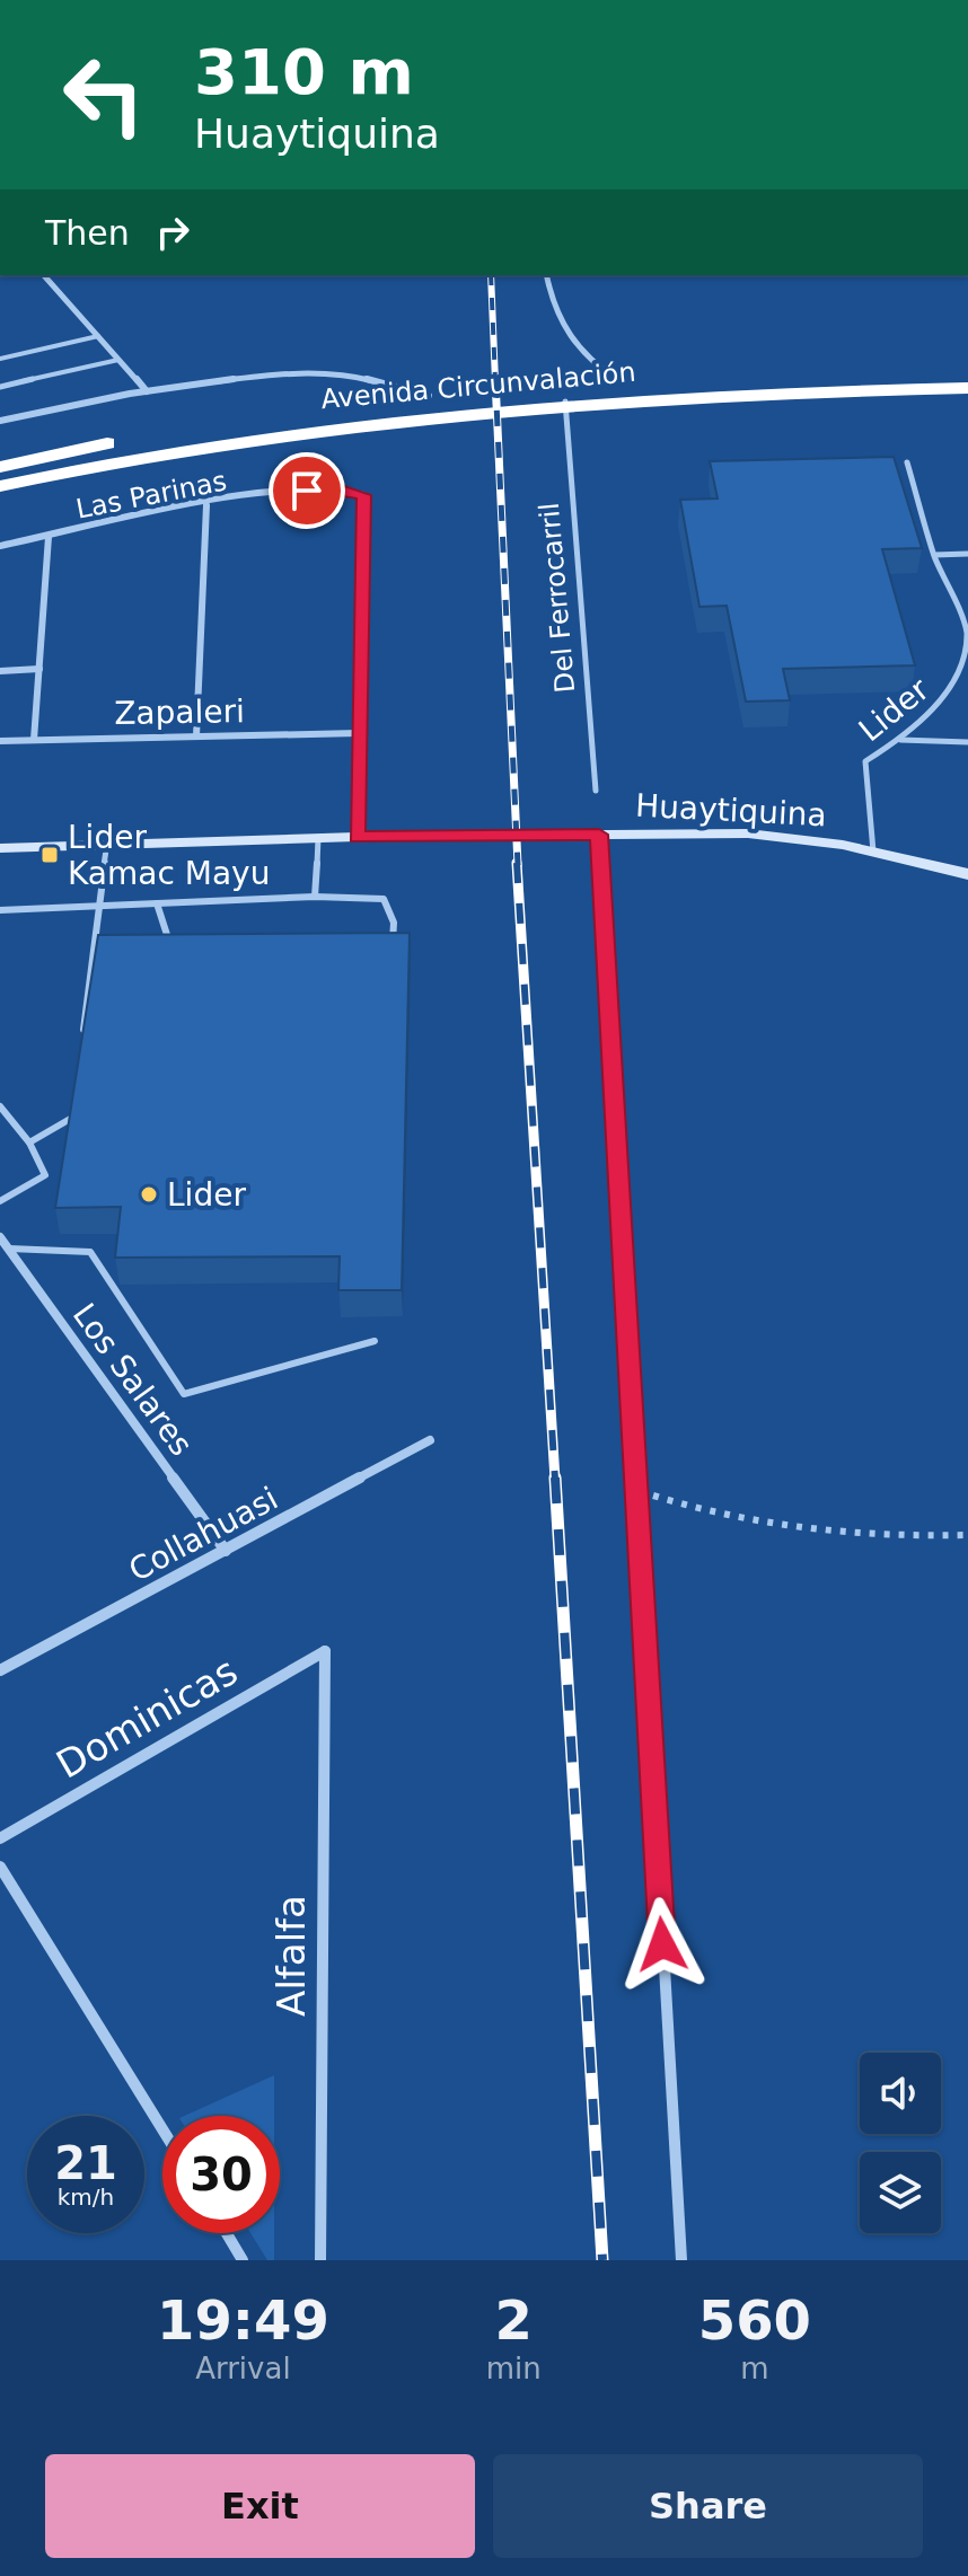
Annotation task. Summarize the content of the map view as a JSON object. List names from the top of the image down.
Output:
{
  "streets": {
    "highway": ["Avenida Circunvalación"],
    "street": [
      "Las Parinas",
      "Zapaleri",
      "Huaytiquina",
      "Los Salares",
      "Collahuasi",
      "Dominicas",
      "Alfalfa"
    ],
    "lane": ["Del Ferrocarril", "Lider"]
  },
  "crossings": [
    ["Avenida Circunvalación", "Del Ferrocarril"],
    ["Las Parinas", "Zapaleri"],
    ["Lider", "Huaytiquina"],
    ["Los Salares", "Collahuasi"],
    ["Dominicas", "Alfalfa"]
  ],
  "places": {
    "transit": ["Lider Kamac Mayu"],
    "other": ["Lider"]
  },
  "page": {
    "turn": ["310 m", "Huaytiquina"],
    "then": "Then",
    "speed": "21 km/h",
    "limit": "30",
    "eta": [
      "19:49",
      "Arrival",
      "2",
      "min",
      "560",
      "m"
    ],
    "buttons": ["Exit", "Share"]
  }
}
